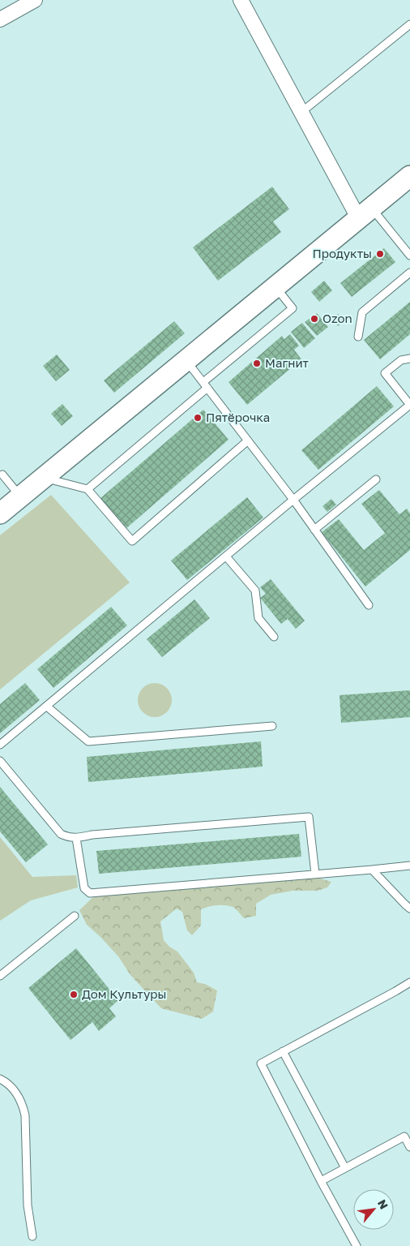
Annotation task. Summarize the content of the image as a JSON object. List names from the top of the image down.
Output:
{
  "places": [
    "Продукты",
    "Ozon",
    "Магнит",
    "Пятёрочка",
    "Дом Культуры"
  ],
  "north": "top right"
}
